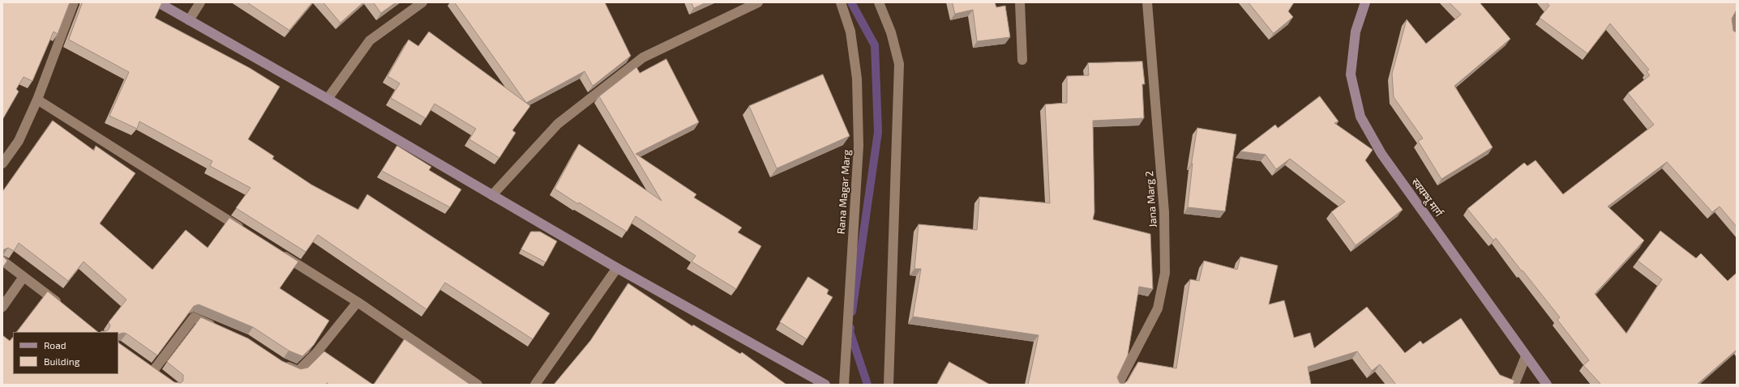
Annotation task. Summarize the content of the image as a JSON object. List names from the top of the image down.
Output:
{
  "streets": {
    "street": ["Rana Magar Marg", "स्वयम्भू मार्ग", "Jana Marg 2"]
  },
  "legend": ["Road", "Building"]
}
